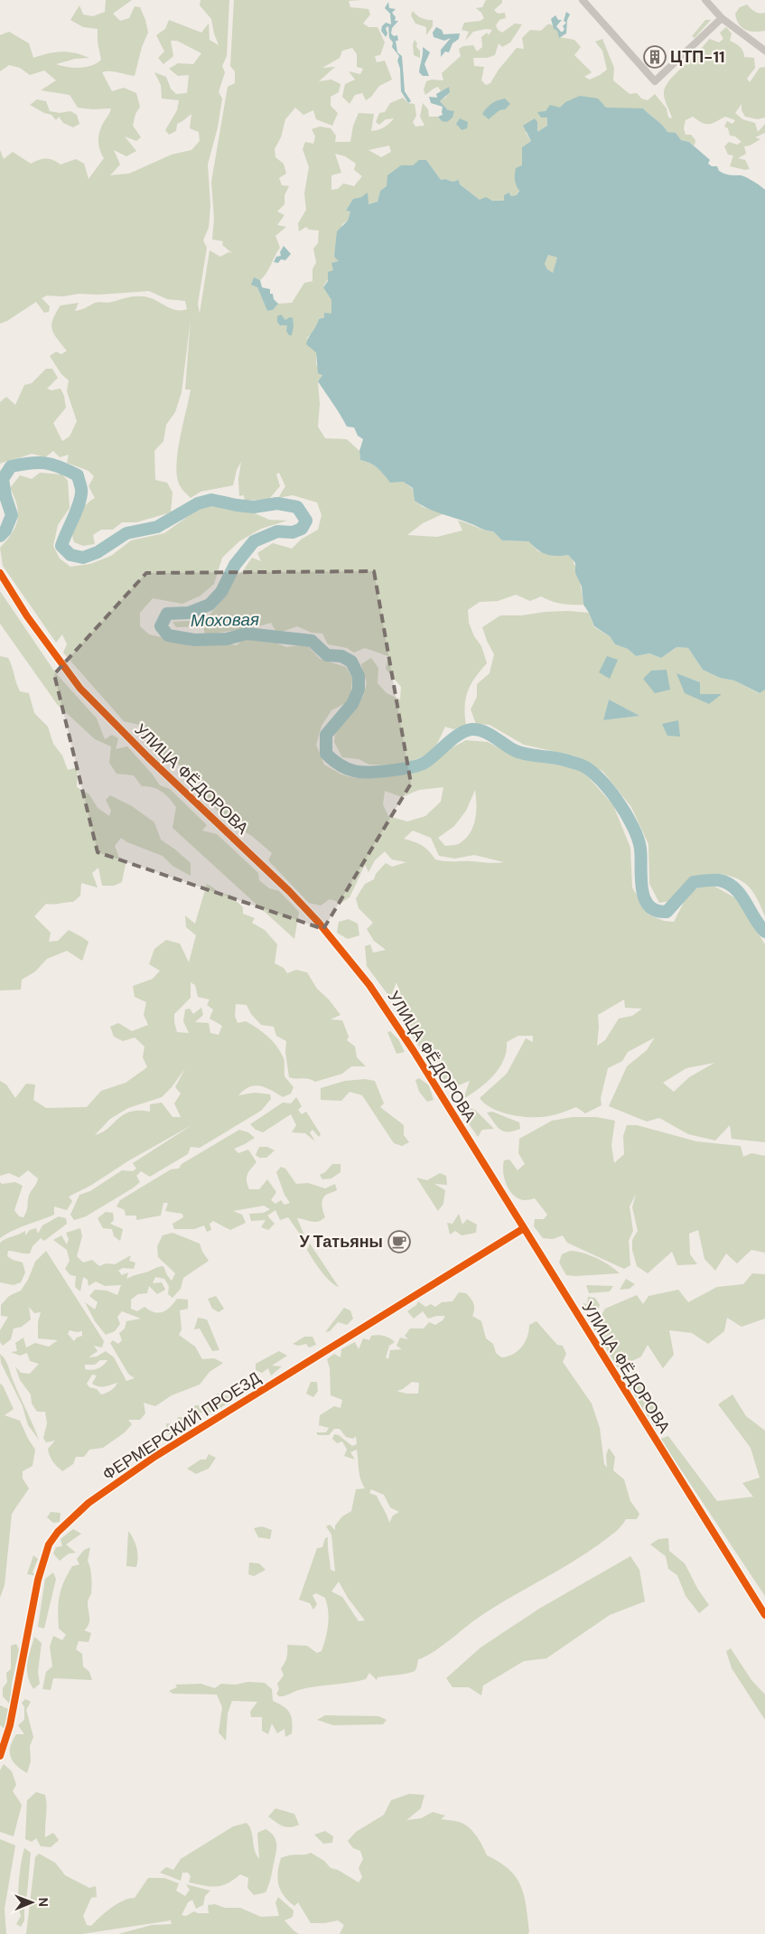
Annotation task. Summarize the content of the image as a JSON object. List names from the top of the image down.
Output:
{
  "streets": {
    "street": ["УЛИЦА ФЁДОРОВА", "ФЕРМЕРСКИЙ ПРОЕЗД"]
  },
  "crossings": [
    ["УЛИЦА ФЁДОРОВА", "ФЕРМЕРСКИЙ ПРОЕЗД"]
  ],
  "water": ["Моховая"],
  "places": {
    "building": ["ЦТП-11"],
    "cafe": ["У Татьяны"]
  },
  "north": "right"
}
